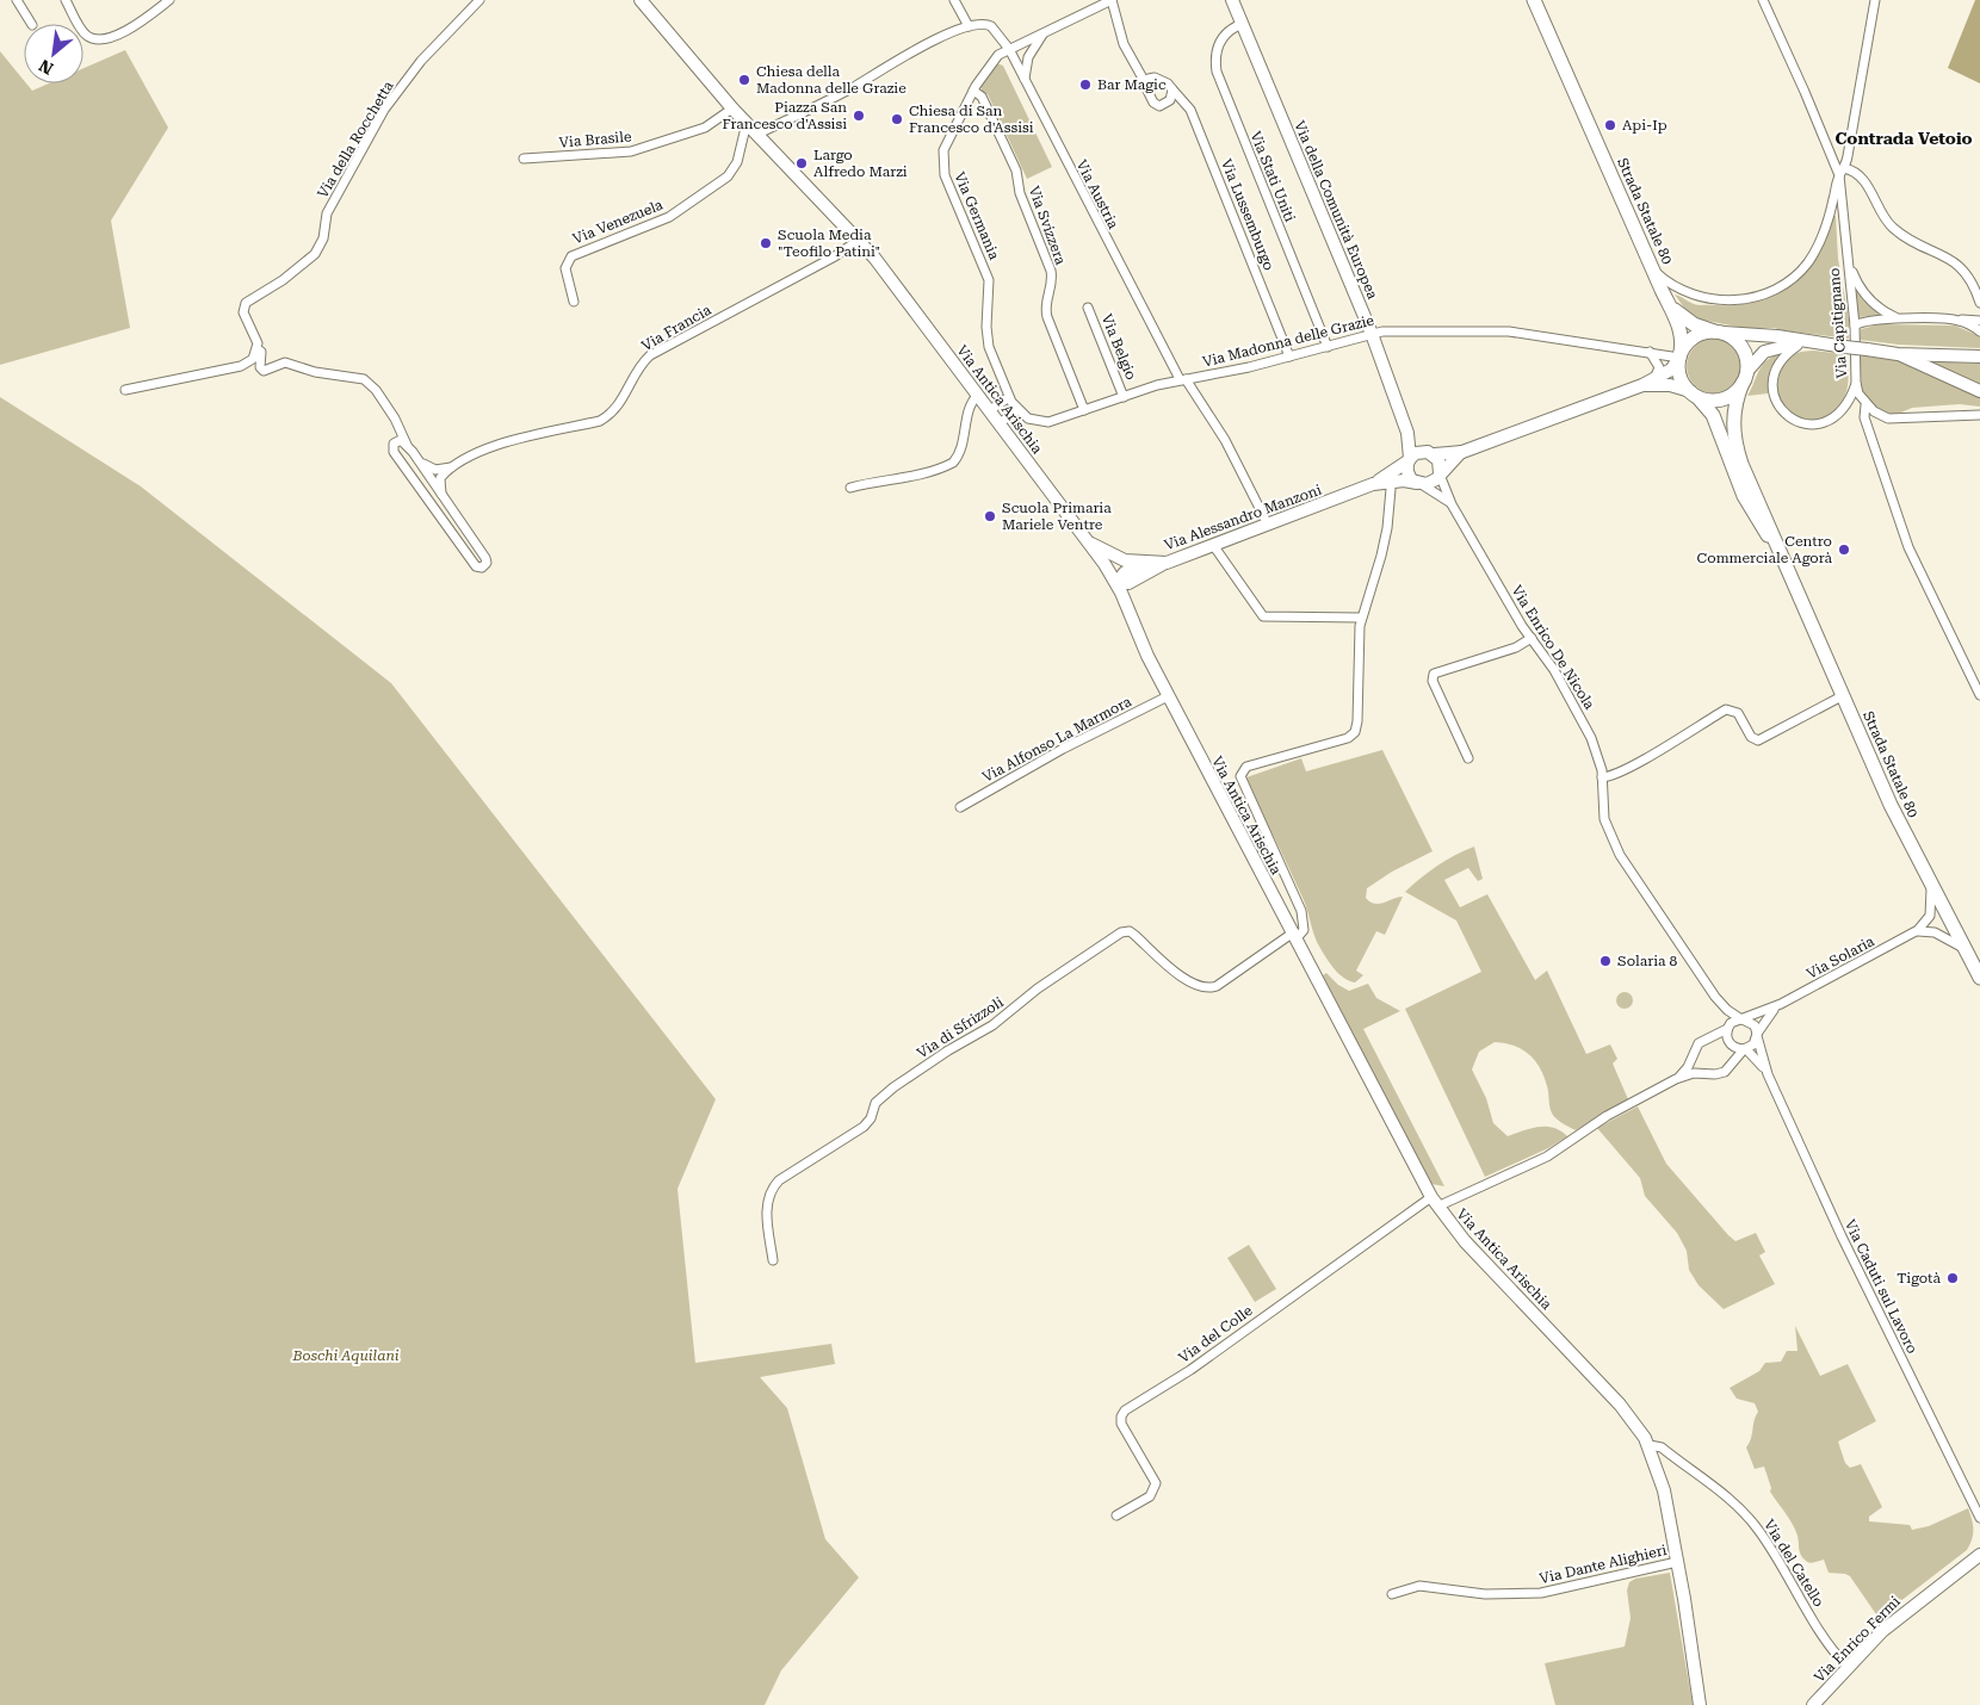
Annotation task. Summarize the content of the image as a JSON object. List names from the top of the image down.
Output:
{
  "streets": {
    "main road": [
      "Via della Comunità Europea",
      "Strada Statale 80",
      "Via Antica Arischia",
      "Via Alessandro Manzoni",
      "Via Enrico Fermi"
    ],
    "street": [
      "Via della Rocchetta",
      "Via Brasile",
      "Via Stati Uniti",
      "Via Austria",
      "Via Lussemburgo",
      "Via Germania",
      "Via Venezuela",
      "Via Svizzera",
      "Via Capitignano",
      "Via Francia",
      "Via Madonna delle Grazie",
      "Via Belgio",
      "Via Enrico De Nicola",
      "Via Alfonso La Marmora",
      "Via Solaria",
      "Via di Sfrizzoli",
      "Via Caduti sul Lavoro",
      "Via del Colle",
      "Via del Catello",
      "Via Dante Alighieri"
    ]
  },
  "crossings": [
    ["Via Brasile", "Via Antica Arischia"],
    ["Via Stati Uniti", "Via della Comunità Europea"],
    ["Via Stati Uniti", "Via Madonna delle Grazie"],
    ["Via Austria", "Via Germania"],
    ["Via Austria", "Via Madonna delle Grazie"],
    ["Via Austria", "Via Alessandro Manzoni"],
    ["Via della Comunità Europea", "Via Madonna delle Grazie"],
    ["Via della Comunità Europea", "Via Alessandro Manzoni"],
    ["Via della Comunità Europea", "Via Enrico De Nicola"],
    ["Strada Statale 80", "Via Madonna delle Grazie"],
    ["Strada Statale 80", "Via Solaria"],
    ["Via Lussemburgo", "Via Madonna delle Grazie"],
    ["Via Germania", "Via Svizzera"],
    ["Via Germania", "Via Madonna delle Grazie"],
    ["Via Venezuela", "Via Antica Arischia"],
    ["Via Svizzera", "Via Madonna delle Grazie"],
    ["Via Francia", "Via Antica Arischia"],
    ["Via Madonna delle Grazie", "Via Belgio"],
    ["Via Antica Arischia", "Via Alessandro Manzoni"],
    ["Via Antica Arischia", "Via Alfonso La Marmora"],
    ["Via Antica Arischia", "Via di Sfrizzoli"],
    ["Via Antica Arischia", "Via del Colle"],
    ["Via Antica Arischia", "Via del Catello"],
    ["Via Antica Arischia", "Via Dante Alighieri"],
    ["Via Alessandro Manzoni", "Via Enrico De Nicola"],
    ["Via Enrico De Nicola", "Via Solaria"],
    ["Via Enrico De Nicola", "Via Caduti sul Lavoro"],
    ["Via Solaria", "Via Caduti sul Lavoro"],
    ["Via del Catello", "Via Enrico Fermi"]
  ],
  "districts": ["Contrada Vetoio"],
  "parks": ["Boschi Aquilani"],
  "places": [
    "Chiesa della Madonna delle Grazie",
    "Bar Magic",
    "Piazza San Francesco d'Assisi",
    "Chiesa di San Francesco d'Assisi",
    "Api-Ip",
    "Largo Alfredo Marzi",
    "Scuola Media \"Teofilo Patini\"",
    "Scuola Primaria Mariele Ventre",
    "Centro Commerciale Agorà",
    "Solaria 8",
    "Tigotà"
  ],
  "north": "bottom left"
}
